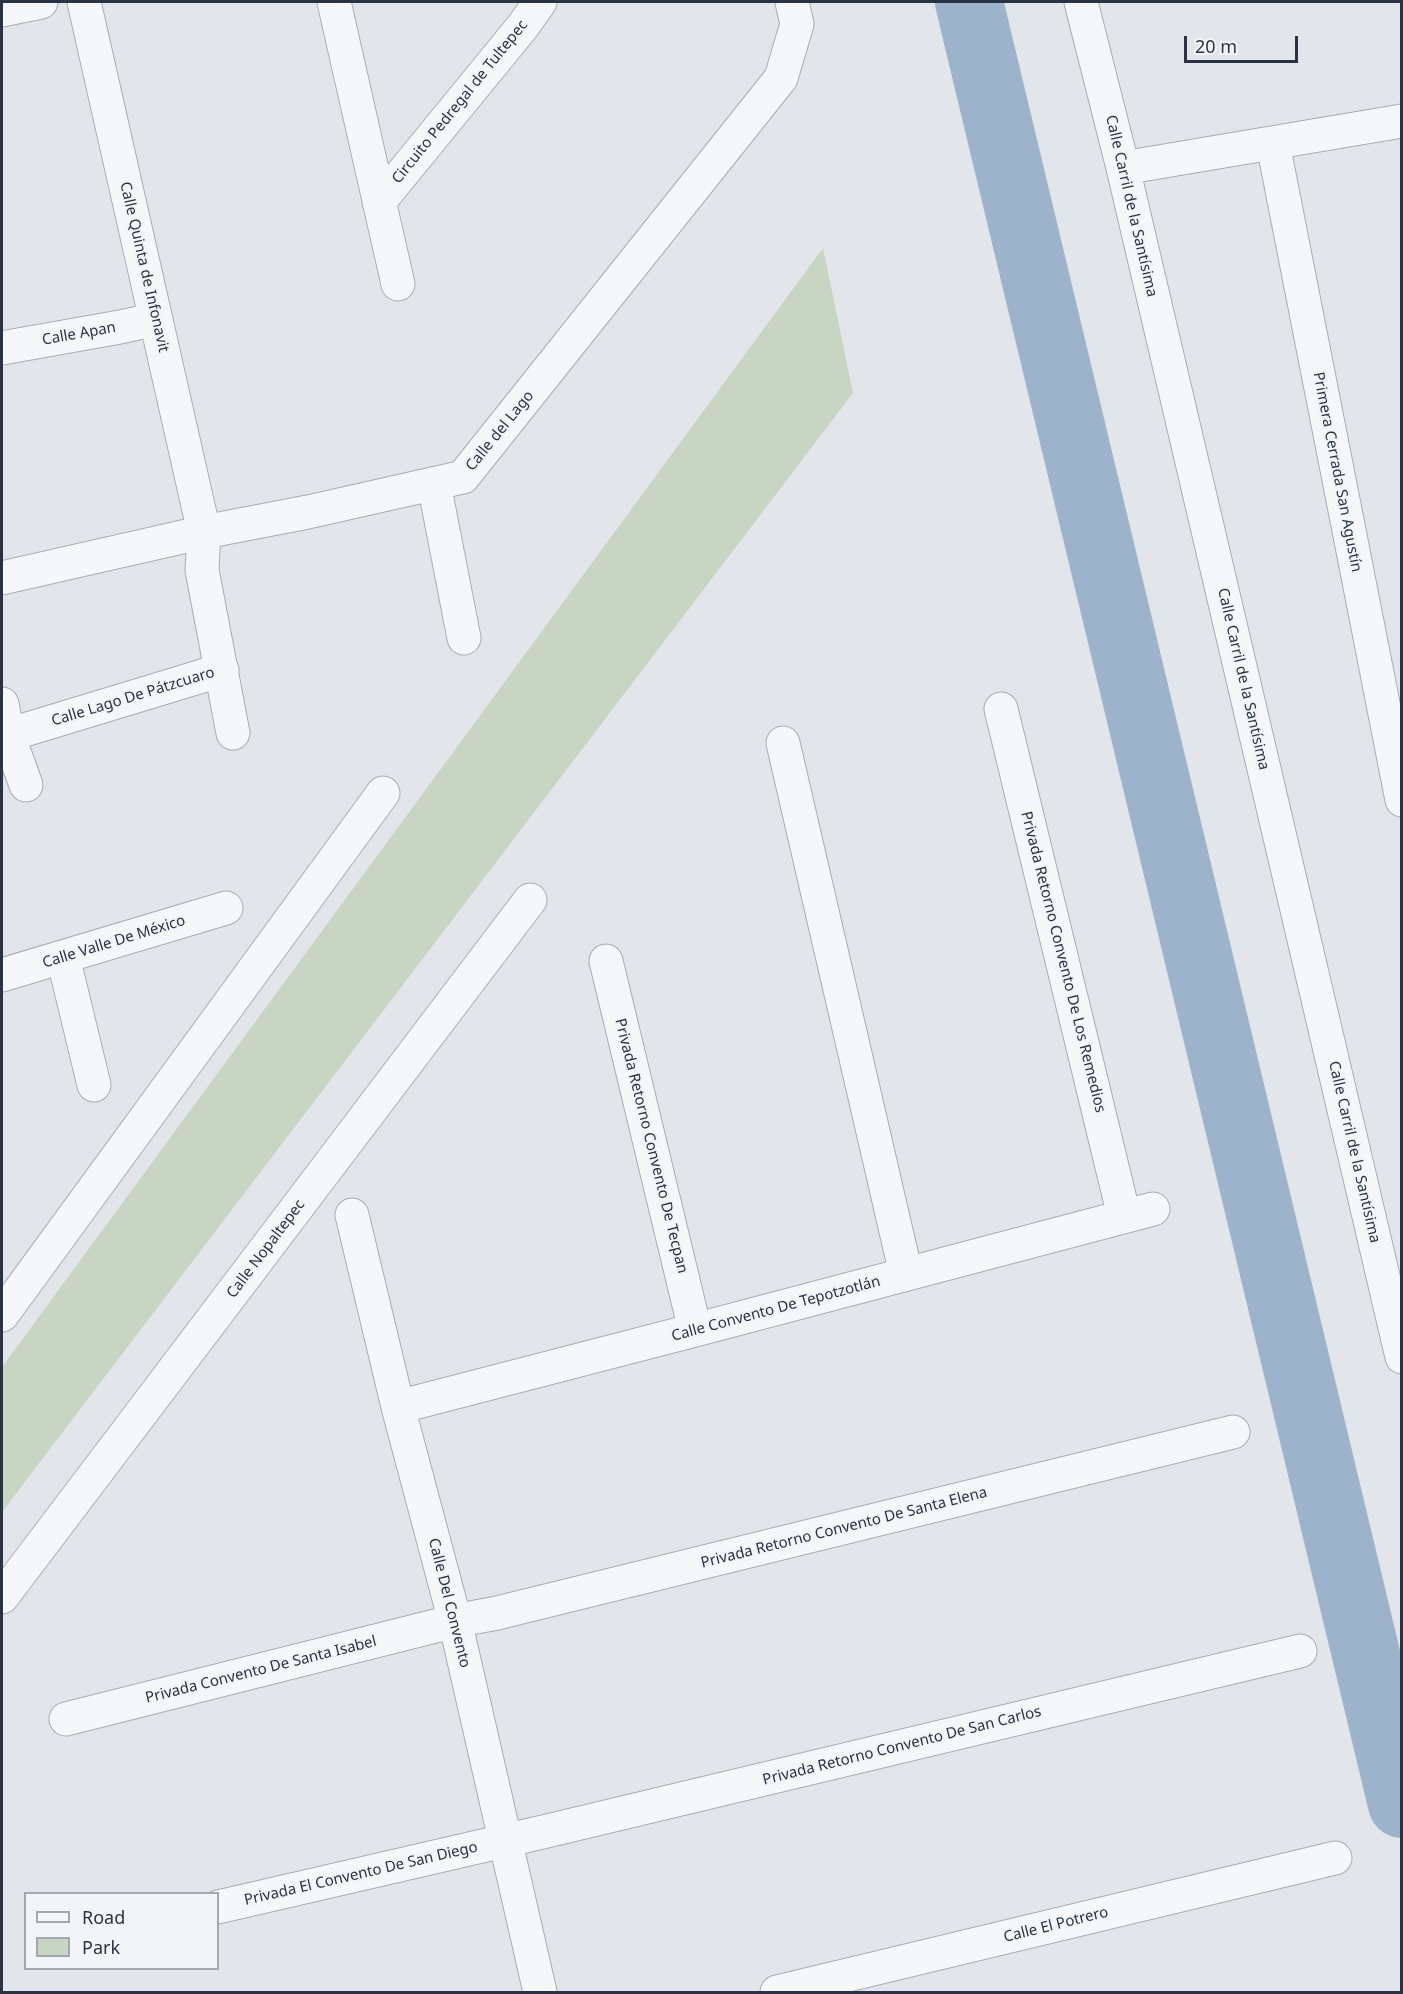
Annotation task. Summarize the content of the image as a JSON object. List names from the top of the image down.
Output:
{
  "streets": {
    "street": [
      "Circuito Pedregal de Tultepec",
      "Calle Carril de la Santísima",
      "Calle Quinta de Infonavit",
      "Calle Apan",
      "Calle del Lago",
      "Primera Cerrada San Agustín",
      "Calle Lago De Pátzcuaro",
      "Calle Valle De México",
      "Privada Retorno Convento De Los Remedios",
      "Privada Retorno Convento De Tecpan",
      "Calle Nopaltepec",
      "Calle Convento De Tepotzotlán",
      "Privada Retorno Convento De Santa Elena",
      "Calle Del Convento",
      "Privada Convento De Santa Isabel",
      "Privada Retorno Convento De San Carlos",
      "Privada El Convento De San Diego",
      "Calle El Potrero"
    ]
  },
  "crossings": [
    ["Calle Quinta de Infonavit", "Calle Apan"],
    ["Calle Quinta de Infonavit", "Calle del Lago"],
    ["Calle Quinta de Infonavit", "Calle Lago De Pátzcuaro"],
    ["Calle del Lago", "Calle Lago De Pátzcuaro"],
    ["Privada Retorno Convento De Los Remedios", "Calle Convento De Tepotzotlán"],
    ["Privada Retorno Convento De Tecpan", "Calle Convento De Tepotzotlán"],
    ["Calle Convento De Tepotzotlán", "Calle Del Convento"],
    ["Privada Retorno Convento De Santa Elena", "Calle Del Convento"],
    ["Privada Retorno Convento De Santa Elena", "Privada Convento De Santa Isabel"],
    ["Calle Del Convento", "Privada Convento De Santa Isabel"],
    ["Calle Del Convento", "Privada Retorno Convento De San Carlos"],
    ["Calle Del Convento", "Privada El Convento De San Diego"],
    ["Privada Retorno Convento De San Carlos", "Privada El Convento De San Diego"]
  ],
  "legend": ["Road", "Park"],
  "scale_bar": "20 m"
}
